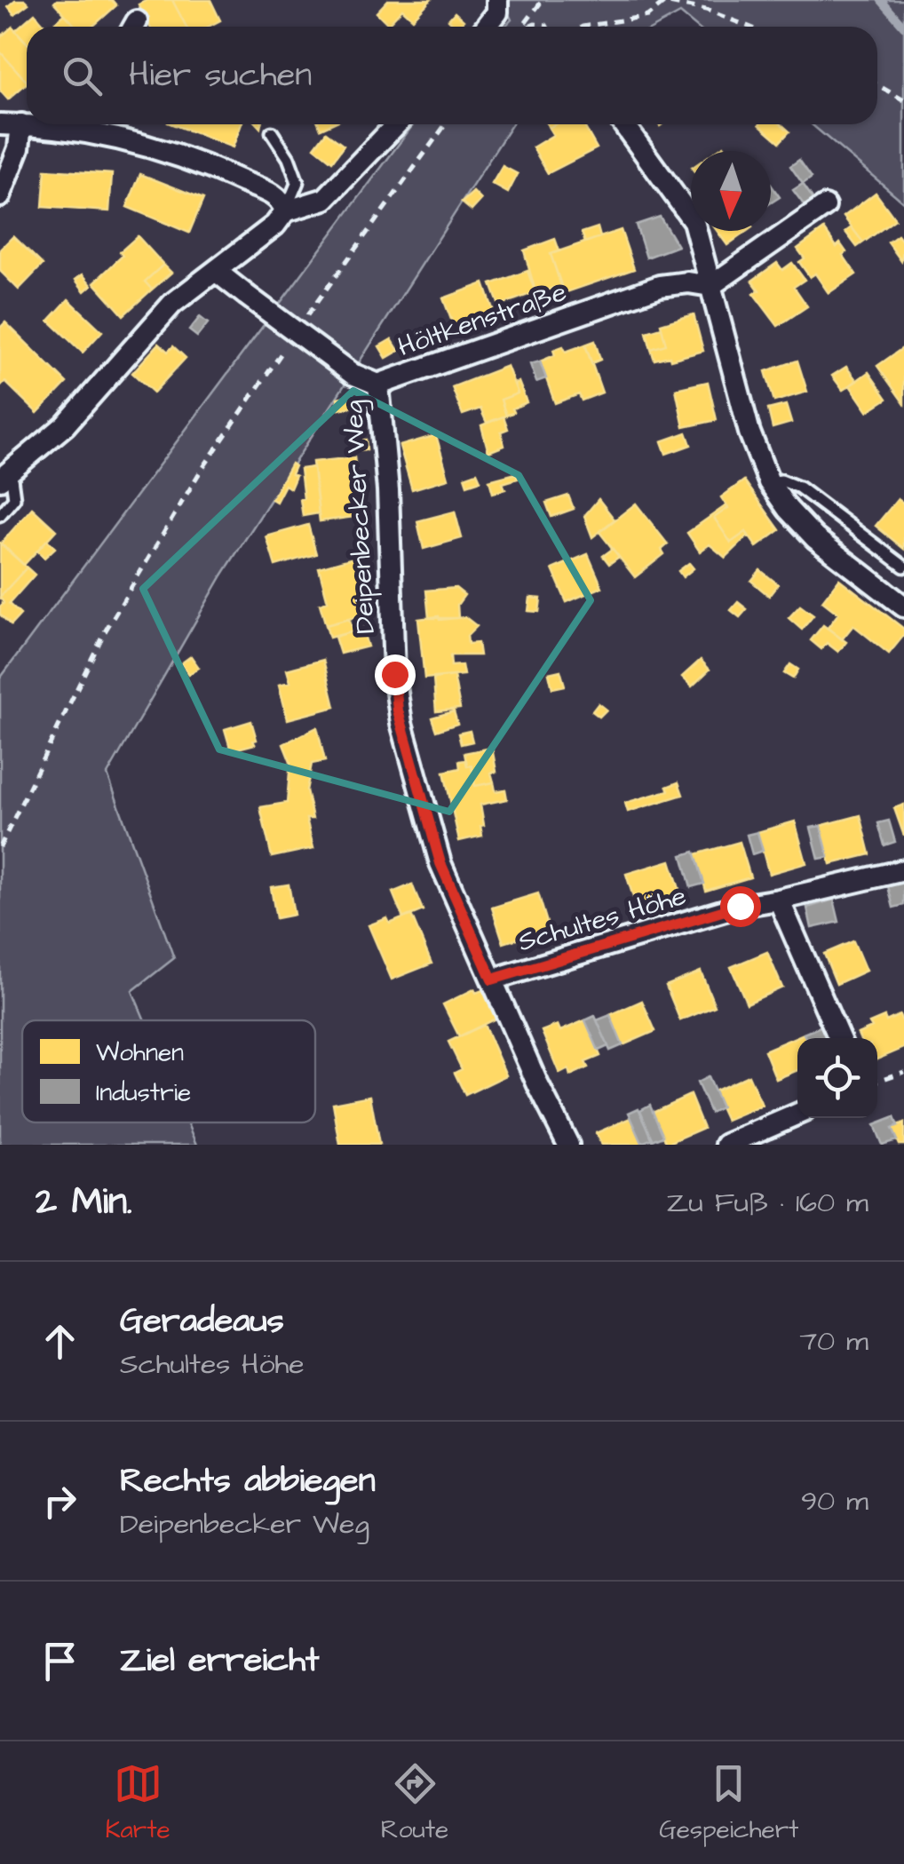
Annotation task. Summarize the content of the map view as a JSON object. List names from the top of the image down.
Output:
{
  "streets": {
    "street": ["Höltkenstraße", "Deipenbecker Weg", "Schultes Höhe"]
  },
  "crossings": [
    ["Höltkenstraße", "Deipenbecker Weg"],
    ["Deipenbecker Weg", "Schultes Höhe"]
  ],
  "legend": ["Wohnen", "Industrie"],
  "north": "bottom",
  "page": {
    "search": "Hier suchen",
    "heading": ["2 Min.", "Zu Fuß · 160 m"],
    "list": [
      ["Geradeaus", "Schultes Höhe", "70 m"],
      ["Rechts abbiegen", "Deipenbecker Weg", "90 m"],
      "Ziel erreicht"
    ],
    "nav": ["Karte", "Route", "Gespeichert"]
  }
}
